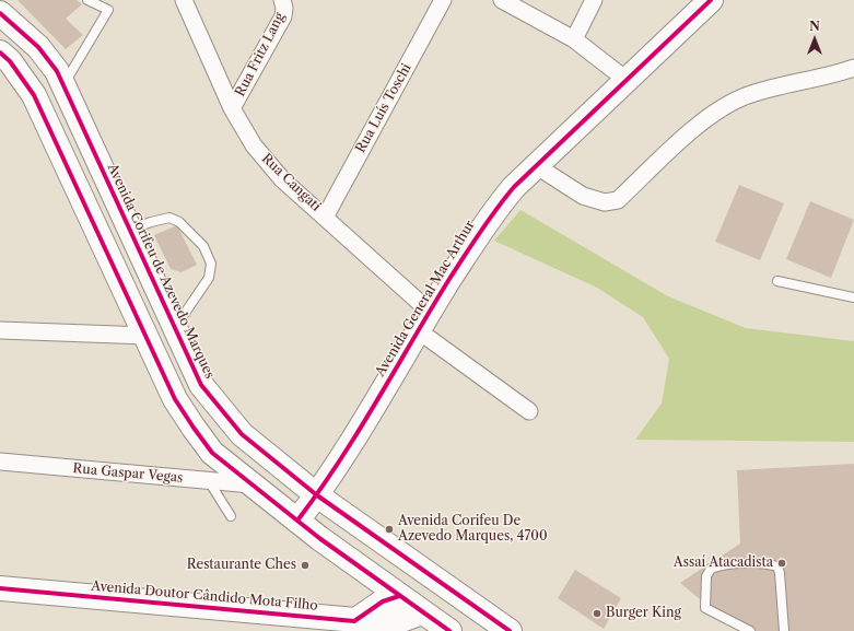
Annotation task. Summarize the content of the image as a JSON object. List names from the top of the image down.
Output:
{
  "streets": {
    "main road": ["Avenida Corifeu de Azevedo Marques", "Avenida General Mac Arthur", "Avenida Doutor Cândido Mota Filho"],
    "street": [
      "Rua Fritz Lang",
      "Rua Luís Toschi",
      "Rua Cangati",
      "Rua Gaspar Vegas"
    ]
  },
  "crossings": [
    ["Rua Fritz Lang", "Rua Cangati"],
    ["Rua Luís Toschi", "Rua Cangati"],
    ["Rua Cangati", "Avenida General Mac Arthur"],
    ["Avenida Corifeu de Azevedo Marques", "Avenida General Mac Arthur"]
  ],
  "places": [
    "Avenida Corifeu De Azevedo Marques, 4700",
    "Assaí Atacadista",
    "Restaurante Ches",
    "Burger King"
  ],
  "north": "top"
}
